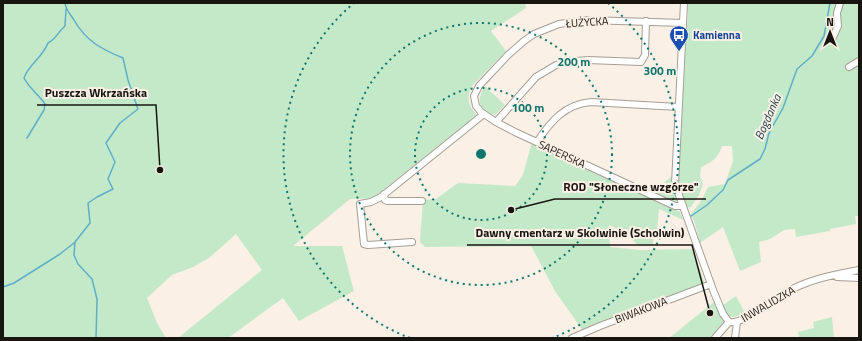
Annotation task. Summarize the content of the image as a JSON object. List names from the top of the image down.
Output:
{
  "streets": {
    "street": [
      "ŁUŻYCKA",
      "SAPERSKA",
      "INWALIDZKA",
      "BIWAKOWA"
    ]
  },
  "crossings": [
    ["ŁUŻYCKA", "SAPERSKA"]
  ],
  "water": ["Bogdanka"],
  "places": {
    "bus stop": ["Kamienna"],
    "other": ["Puszcza Wkrzańska", "ROD \"Słoneczne wzgórze\"", "Dawny cmentarz w Skolwinie (Scholwin)"]
  },
  "north": "top",
  "rings": ["200 m", "300 m", "100 m"]
}
